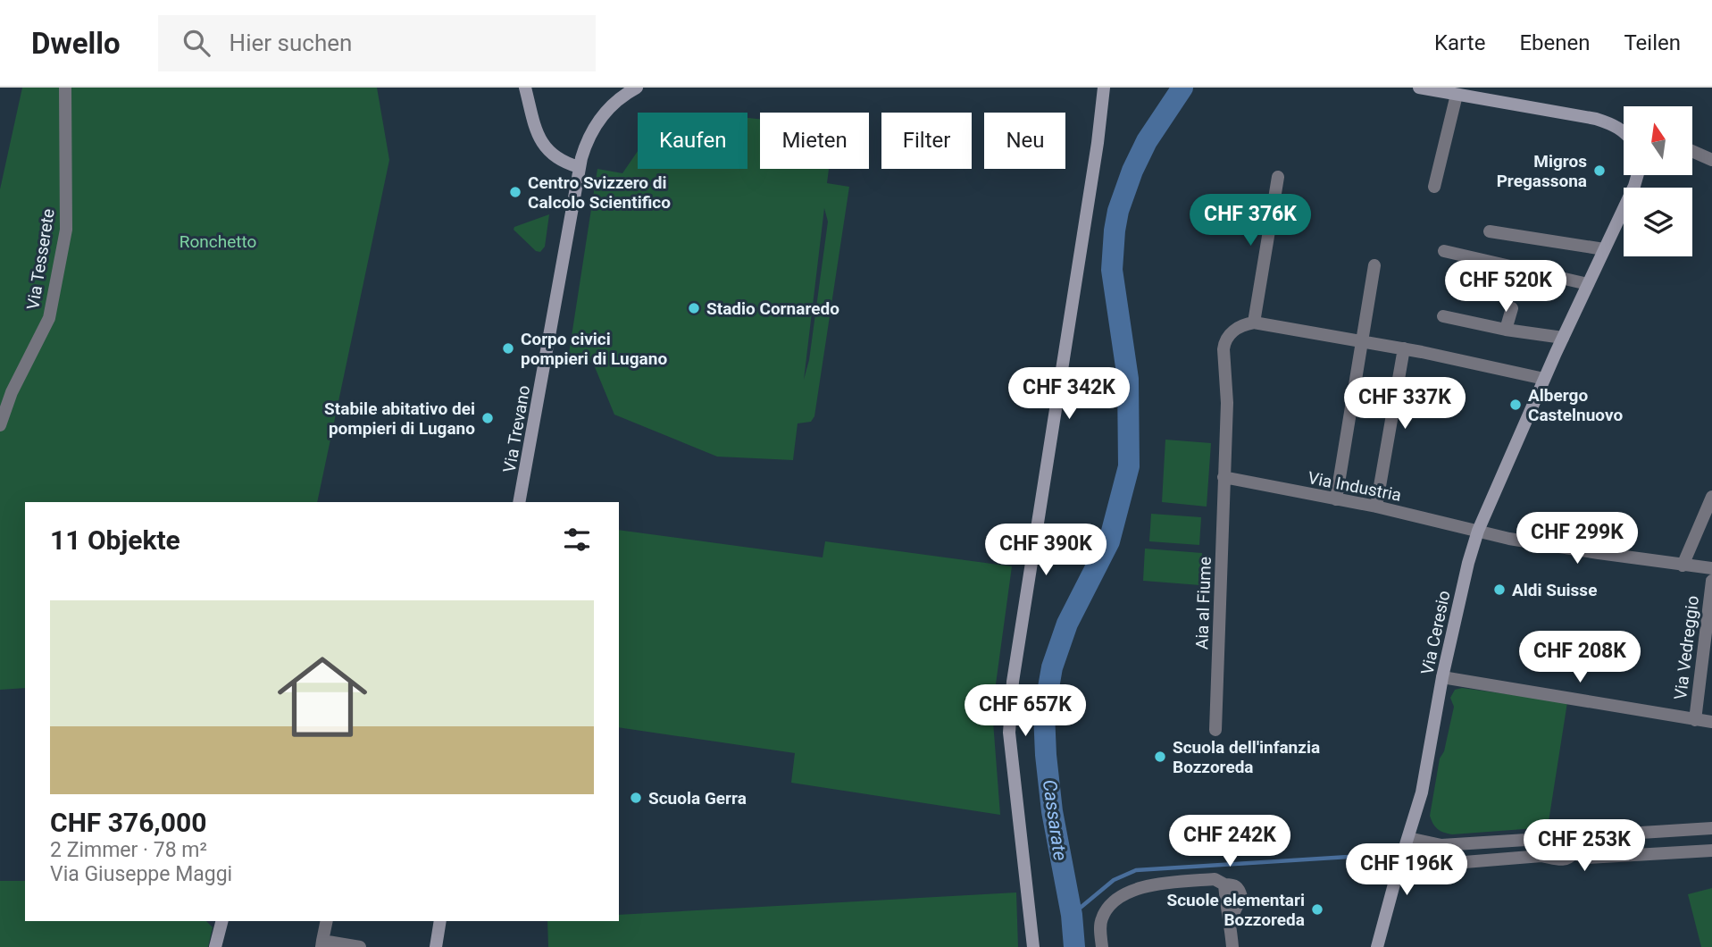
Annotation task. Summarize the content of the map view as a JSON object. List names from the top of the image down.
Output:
{
  "streets": {
    "main road": ["Via Trevano", "Via Ceresio"],
    "street": [
      "Via Tesserete",
      "Via Industria",
      "Aia al Fiume",
      "Via Vedreggio"
    ]
  },
  "crossings": [
    ["Via Industria", "Aia al Fiume"],
    ["Via Industria", "Via Ceresio"]
  ],
  "water": ["Cassarate"],
  "parks": ["Ronchetto"],
  "places": [
    "Migros Pregassona",
    "Centro Svizzero di Calcolo Scientifico",
    "Stadio Cornaredo",
    "Corpo civici pompieri di Lugano",
    "Albergo Castelnuovo",
    "Stabile abitativo dei pompieri di Lugano",
    "Aldi Suisse",
    "Scuola dell'infanzia Bozzoreda",
    "Scuola Gerra",
    "Scuole elementari Bozzoreda"
  ],
  "north": "top",
  "page": {
    "header": "Dwello",
    "search": "Hier suchen",
    "nav": ["Karte", "Ebenen", "Teilen"],
    "chip": [
      "Kaufen",
      "Mieten",
      "Filter",
      "Neu"
    ],
    "price": [
      "CHF 376K",
      "CHF 520K",
      "CHF 342K",
      "CHF 337K",
      "CHF 299K",
      "CHF 390K",
      "CHF 208K",
      "CHF 657K",
      "CHF 242K",
      "CHF 253K",
      "CHF 196K"
    ],
    "heading": "11 Objekte",
    "list": [
      {
        "name": "CHF 376,000",
        "note": "2 Zimmer · 78 m² · Via Giuseppe Maggi"
      }
    ]
  }
}
